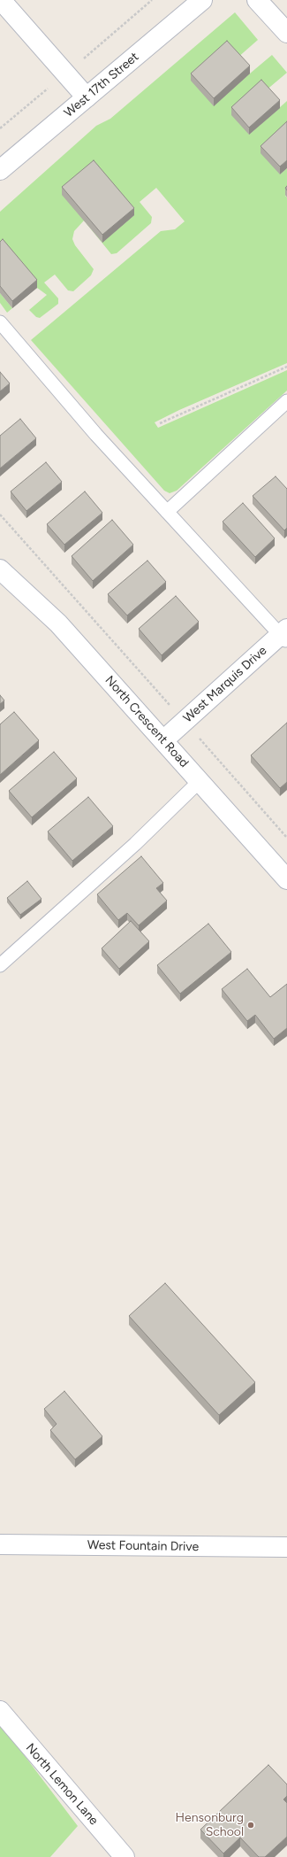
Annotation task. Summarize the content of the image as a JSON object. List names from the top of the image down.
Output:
{
  "streets": {
    "street": [
      "West 17th Street",
      "West Marquis Drive",
      "North Crescent Road",
      "West Fountain Drive",
      "North Lemon Lane"
    ]
  },
  "crossings": [
    ["West Marquis Drive", "North Crescent Road"]
  ],
  "places": ["Hensonburg School"]
}
